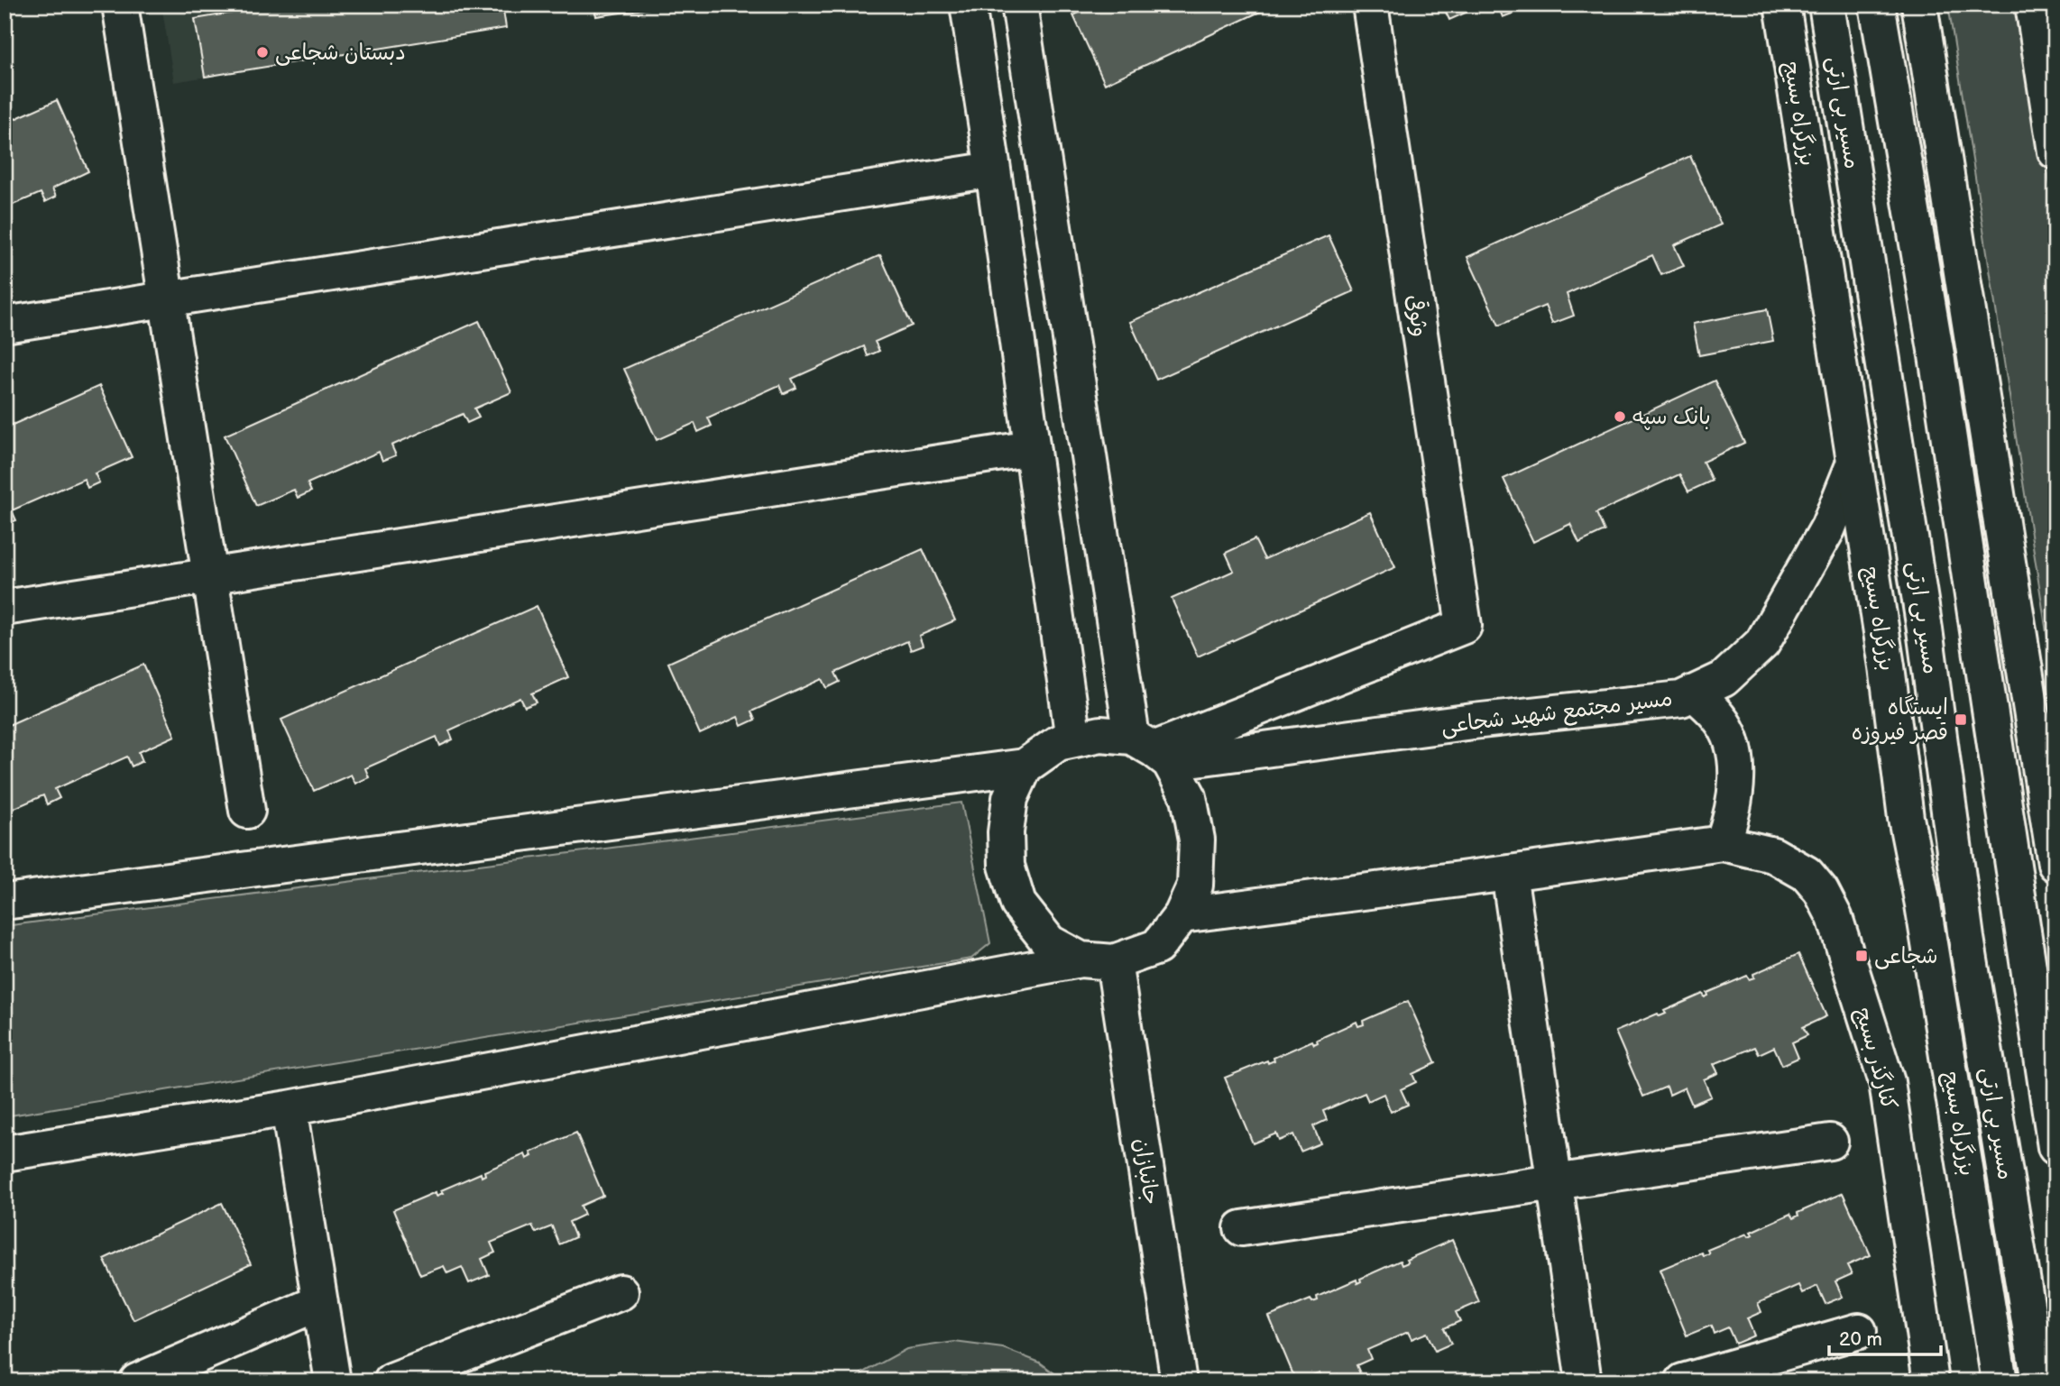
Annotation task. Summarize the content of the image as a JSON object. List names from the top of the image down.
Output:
{
  "streets": {
    "main road": [
      "مسیر بی ارتی",
      "بزرگراه بسیج",
      "وثوقی",
      "مسیر مجتمع شهید شجاعی",
      "کنارگذر بسیج",
      "جانبازان"
    ]
  },
  "crossings": [
    ["بزرگراه بسیج", "مسیر مجتمع شهید شجاعی"],
    ["وثوقی", "مسیر مجتمع شهید شجاعی"],
    ["وثوقی", "جانبازان"],
    ["مسیر مجتمع شهید شجاعی", "جانبازان"]
  ],
  "places": {
    "other": ["دبستان شجاعی", "بانک سپه"],
    "transit": ["ایستگاه قصر فیروزه", "شجاعی"]
  },
  "scale_bar": "20 m"
}
